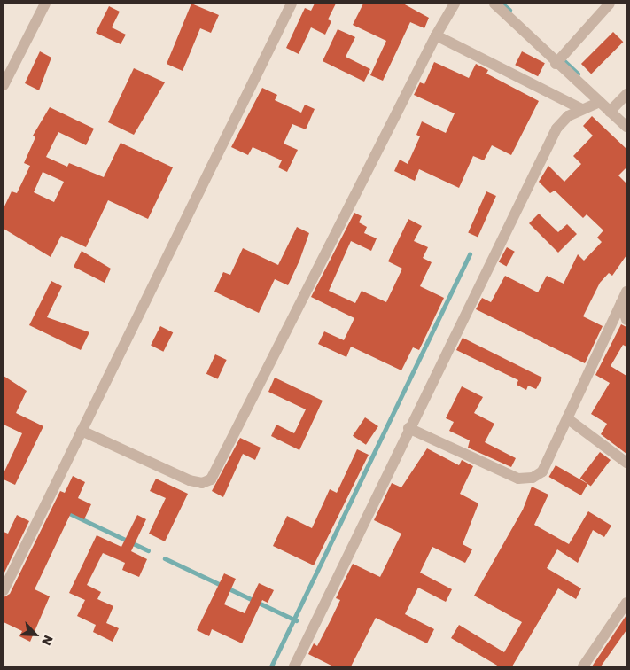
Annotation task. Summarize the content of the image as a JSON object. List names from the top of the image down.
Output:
{
  "north": "bottom right"
}
